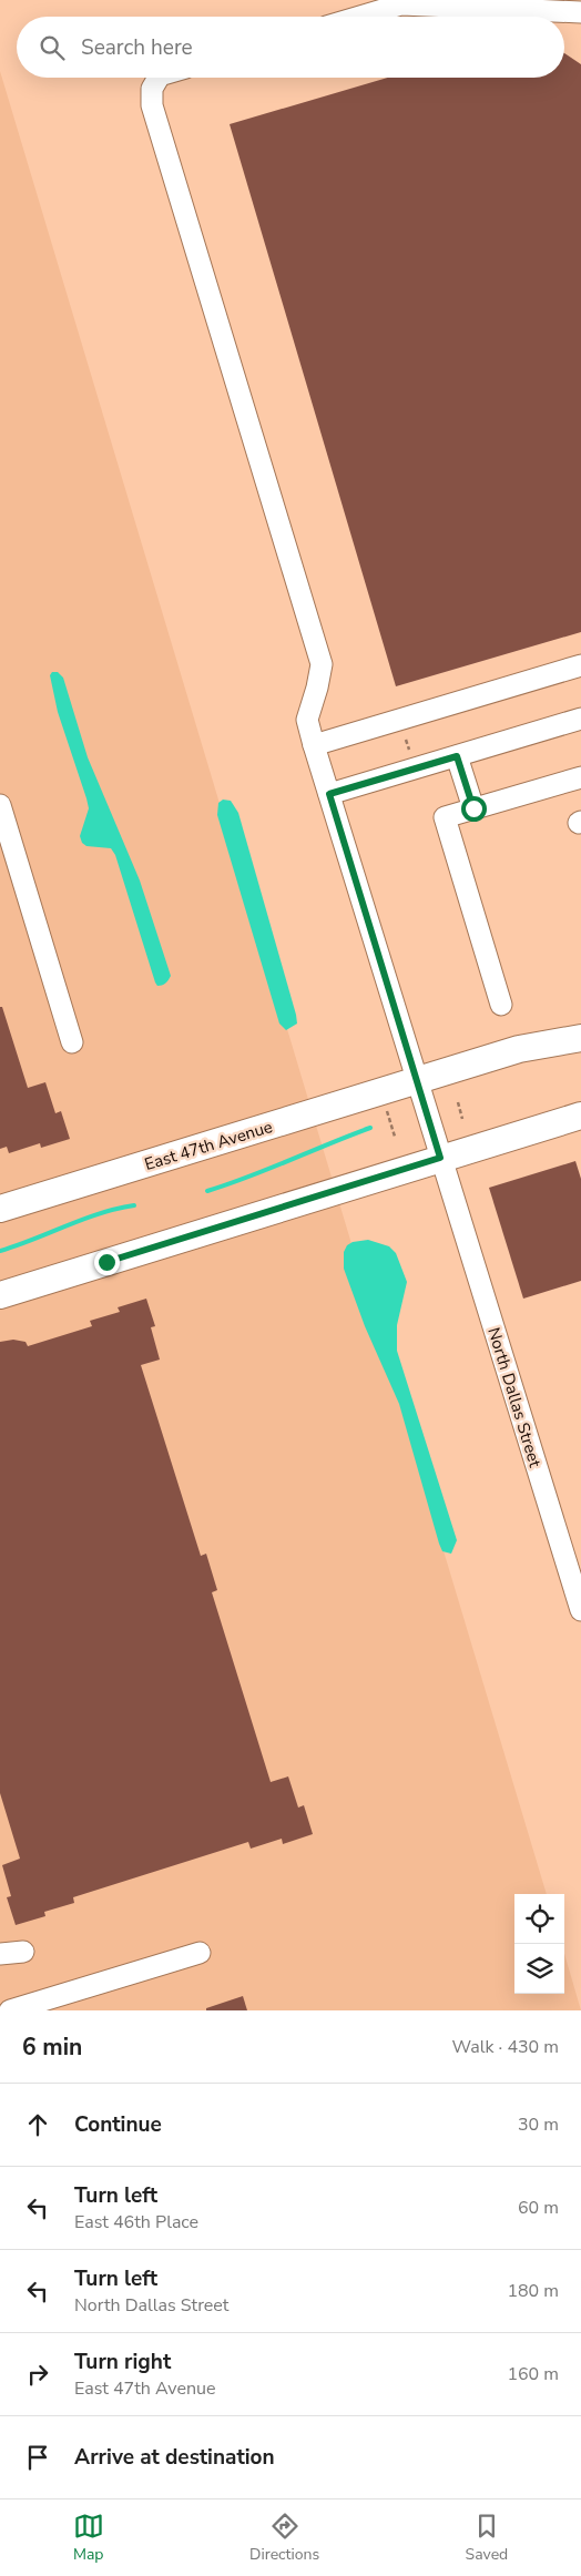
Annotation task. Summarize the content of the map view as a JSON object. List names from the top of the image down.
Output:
{
  "streets": {
    "main road": ["East 47th Avenue"],
    "street": ["North Dallas Street"]
  },
  "page": {
    "search": "Search here",
    "heading": ["6 min", "Walk · 430 m"],
    "list": [
      ["Continue", "30 m"],
      ["Turn left", "East 46th Place", "60 m"],
      ["Turn left", "North Dallas Street", "180 m"],
      ["Turn right", "East 47th Avenue", "160 m"],
      "Arrive at destination"
    ],
    "nav": ["Map", "Directions", "Saved"]
  }
}
